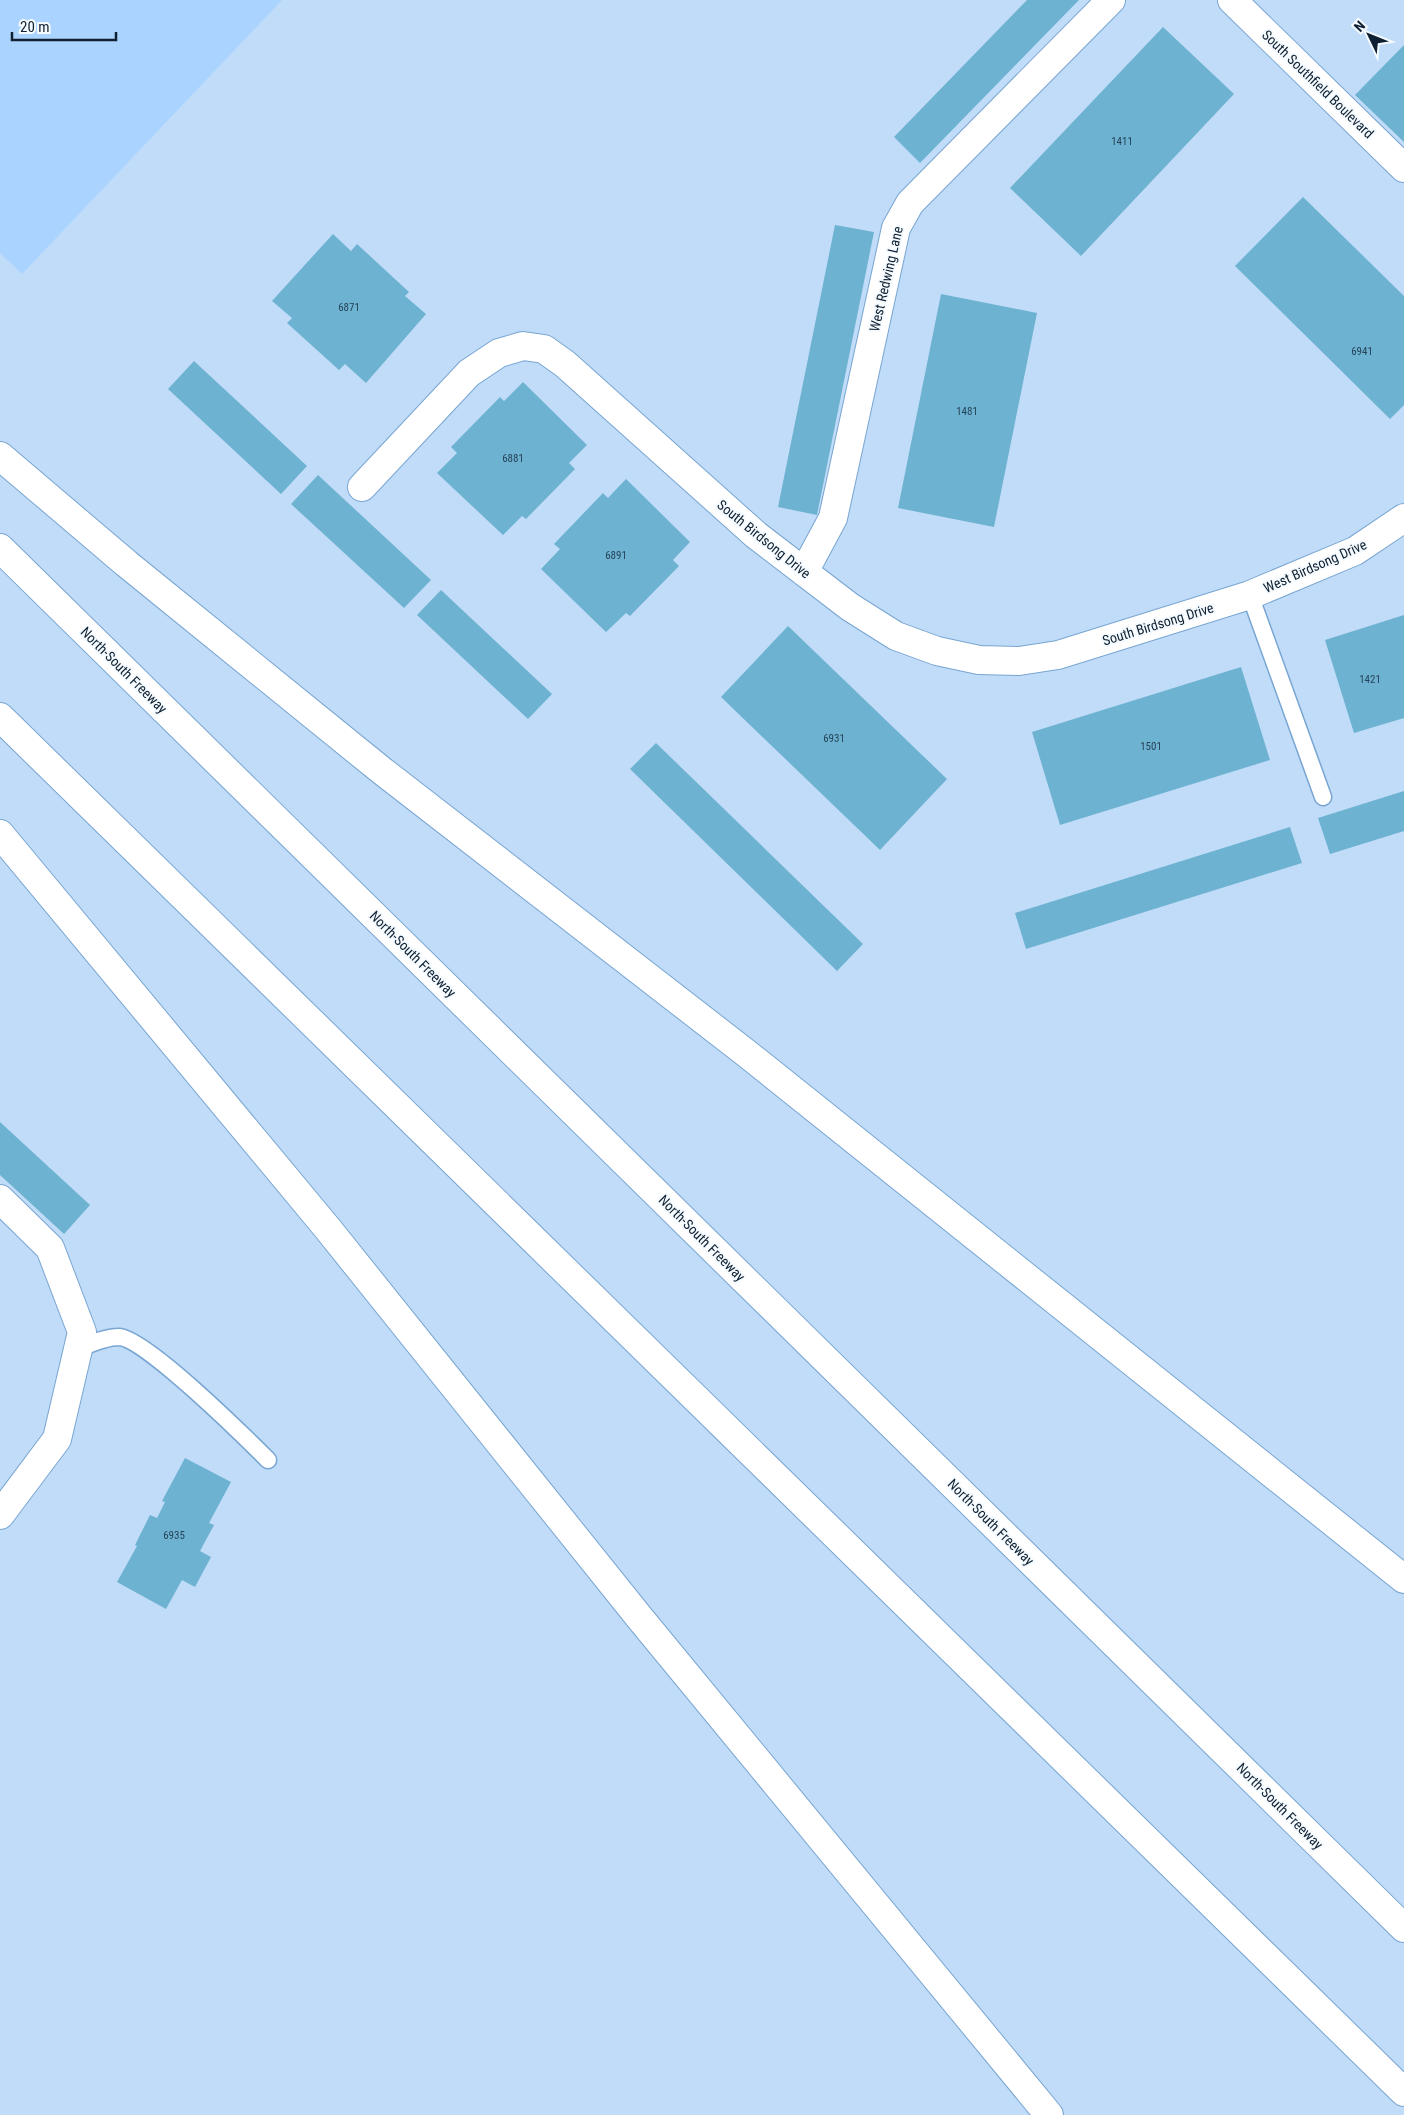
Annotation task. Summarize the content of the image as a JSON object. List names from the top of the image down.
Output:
{
  "streets": {
    "main road": [
      "South Southfield Boulevard",
      "West Redwing Lane",
      "South Birdsong Drive",
      "West Birdsong Drive",
      "North-South Freeway"
    ]
  },
  "crossings": [
    ["West Redwing Lane", "South Birdsong Drive"],
    ["South Birdsong Drive", "West Birdsong Drive"]
  ],
  "house_numbers": [
    "1411",
    "6871",
    "6941",
    "1481",
    "6881",
    "6891",
    "1421",
    "6931",
    "1501",
    "6935"
  ],
  "scale_bar": "20 m",
  "north": "top left"
}
